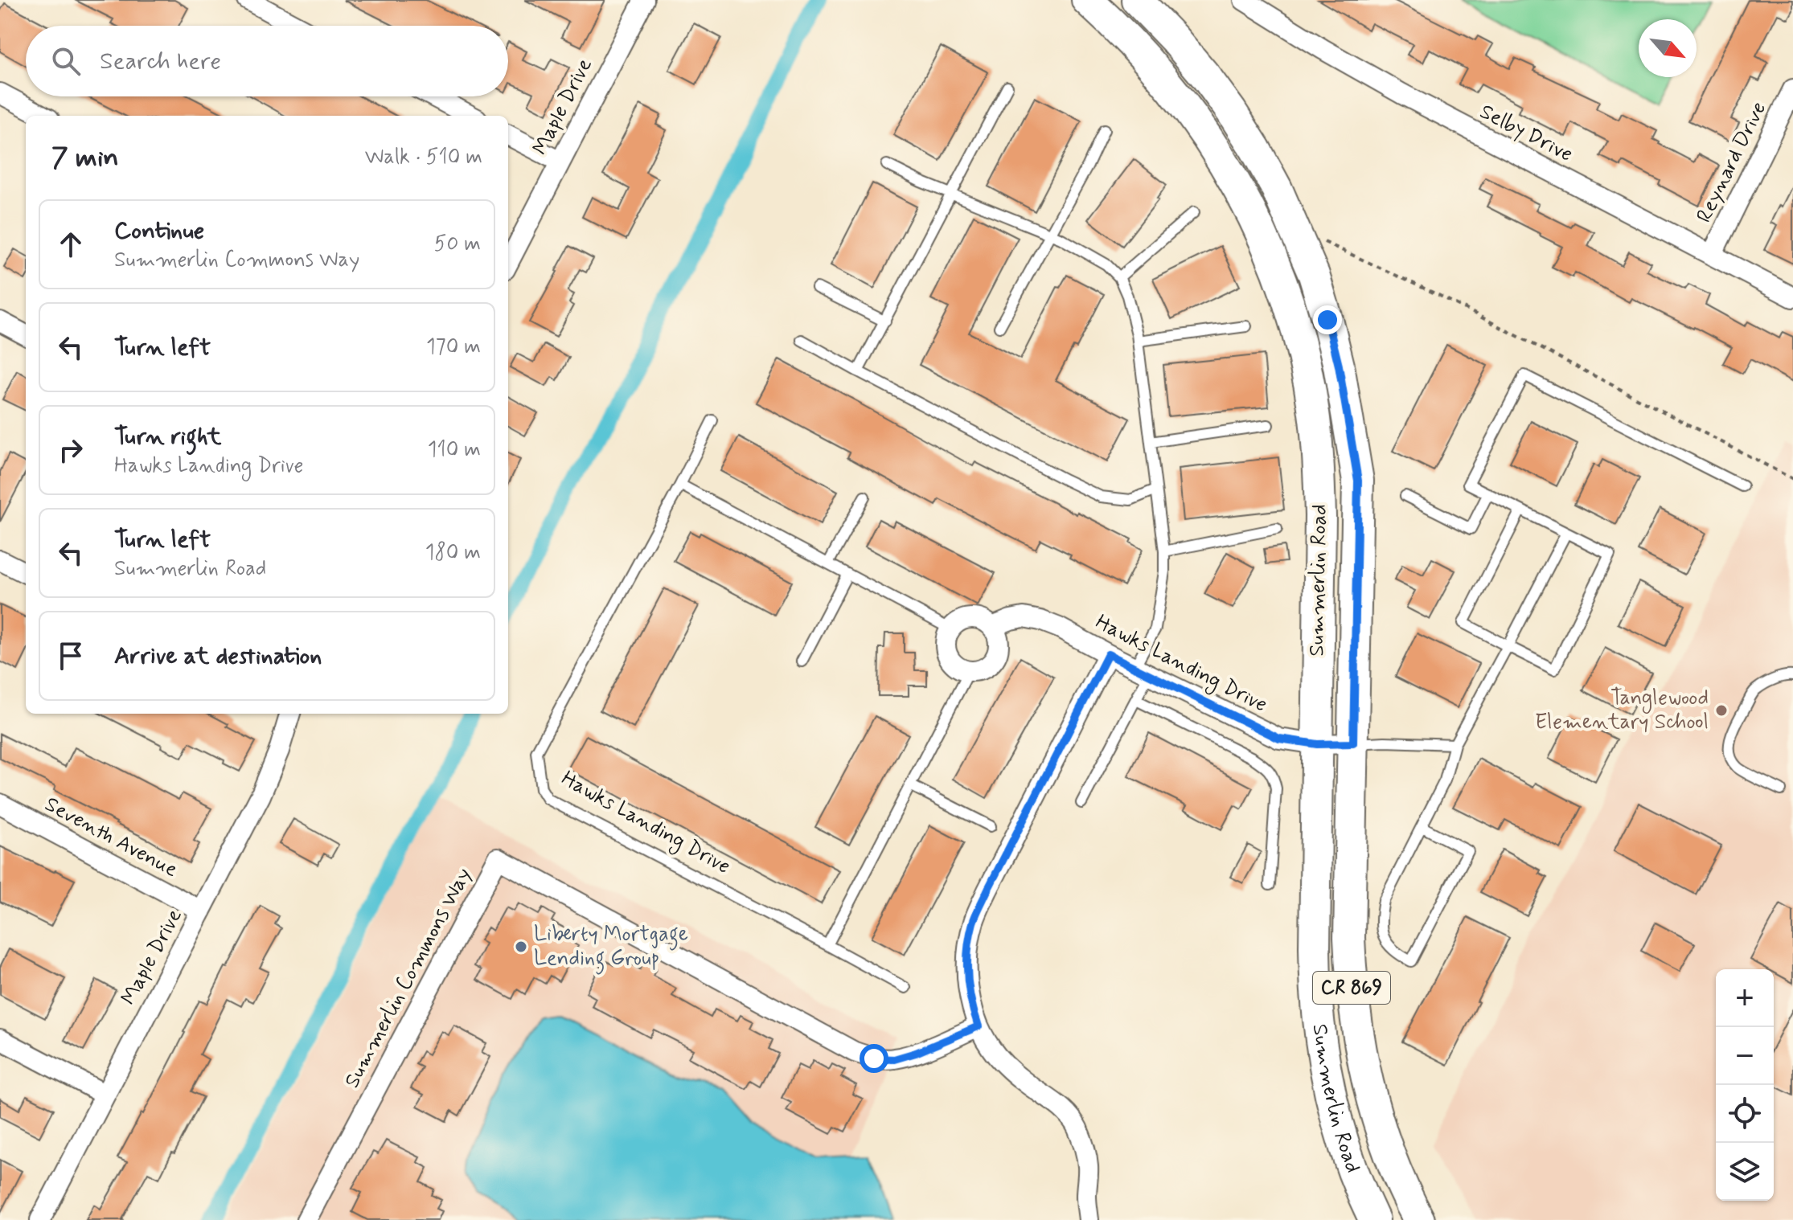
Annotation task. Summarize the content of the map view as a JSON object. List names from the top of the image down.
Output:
{
  "streets": {
    "main road": ["Summerlin Road", "CR 869"],
    "street": [
      "Maple Drive",
      "Selby Drive",
      "Reynard Drive",
      "Hawks Landing Drive",
      "Seventh Avenue",
      "Summerlin Commons Way"
    ]
  },
  "crossings": [
    ["Maple Drive", "Seventh Avenue"],
    ["Selby Drive", "Reynard Drive"],
    ["Summerlin Road", "Hawks Landing Drive"]
  ],
  "places": ["Tanglewood Elementary School", "Liberty Mortgage Lending Group"],
  "north": "bottom right",
  "page": {
    "search": "Search here",
    "heading": ["7 min", "Walk · 510 m"],
    "list": [
      ["Continue", "Summerlin Commons Way", "50 m"],
      ["Turn left", "170 m"],
      ["Turn right", "Hawks Landing Drive", "110 m"],
      ["Turn left", "Summerlin Road", "180 m"],
      "Arrive at destination"
    ],
    "map_buttons": ["+", "−"]
  }
}
